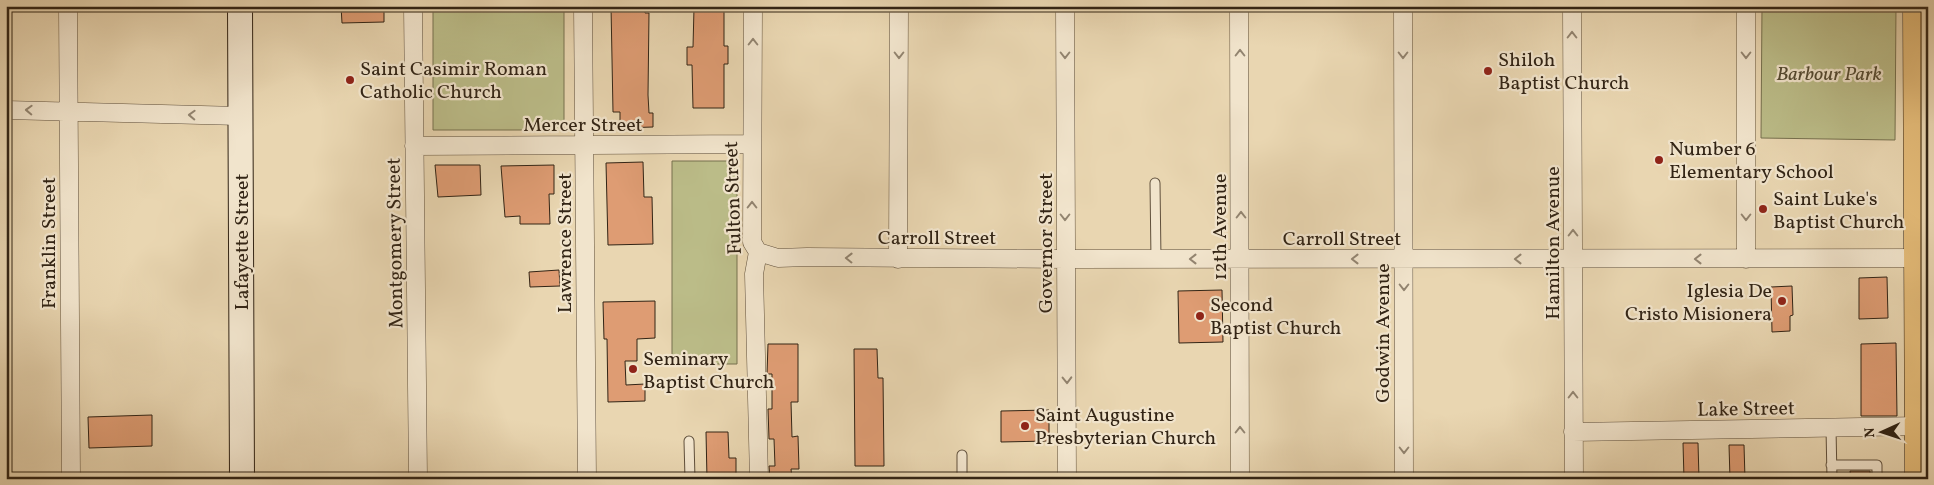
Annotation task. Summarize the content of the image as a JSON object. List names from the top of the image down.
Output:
{
  "streets": {
    "main road": ["Lafayette Street"],
    "street": [
      "Mercer Street",
      "Fulton Street",
      "12th Avenue",
      "Carroll Street",
      "Franklin Street",
      "Montgomery Street",
      "Lawrence Street",
      "Governor Street",
      "Hamilton Avenue",
      "Godwin Avenue",
      "Lake Street"
    ]
  },
  "crossings": [
    ["Mercer Street", "Fulton Street"],
    ["Mercer Street", "Montgomery Street"],
    ["Mercer Street", "Lawrence Street"],
    ["Fulton Street", "Carroll Street"],
    ["12th Avenue", "Carroll Street"],
    ["Carroll Street", "Governor Street"],
    ["Carroll Street", "Hamilton Avenue"],
    ["Carroll Street", "Godwin Avenue"],
    ["Hamilton Avenue", "Lake Street"]
  ],
  "one_way": [
    "12th Avenue",
    "Carroll Street",
    "Governor Street",
    "Hamilton Avenue",
    "Godwin Avenue"
  ],
  "parks": ["Barbour Park"],
  "places": [
    "Shiloh Baptist Church",
    "Saint Casimir Roman Catholic Church",
    "Number 6 Elementary School",
    "Saint Luke's Baptist Church",
    "Iglesia De Cristo Misionera",
    "Second Baptist Church",
    "Seminary Baptist Church",
    "Saint Augustine Presbyterian Church"
  ],
  "north": "left"
}
